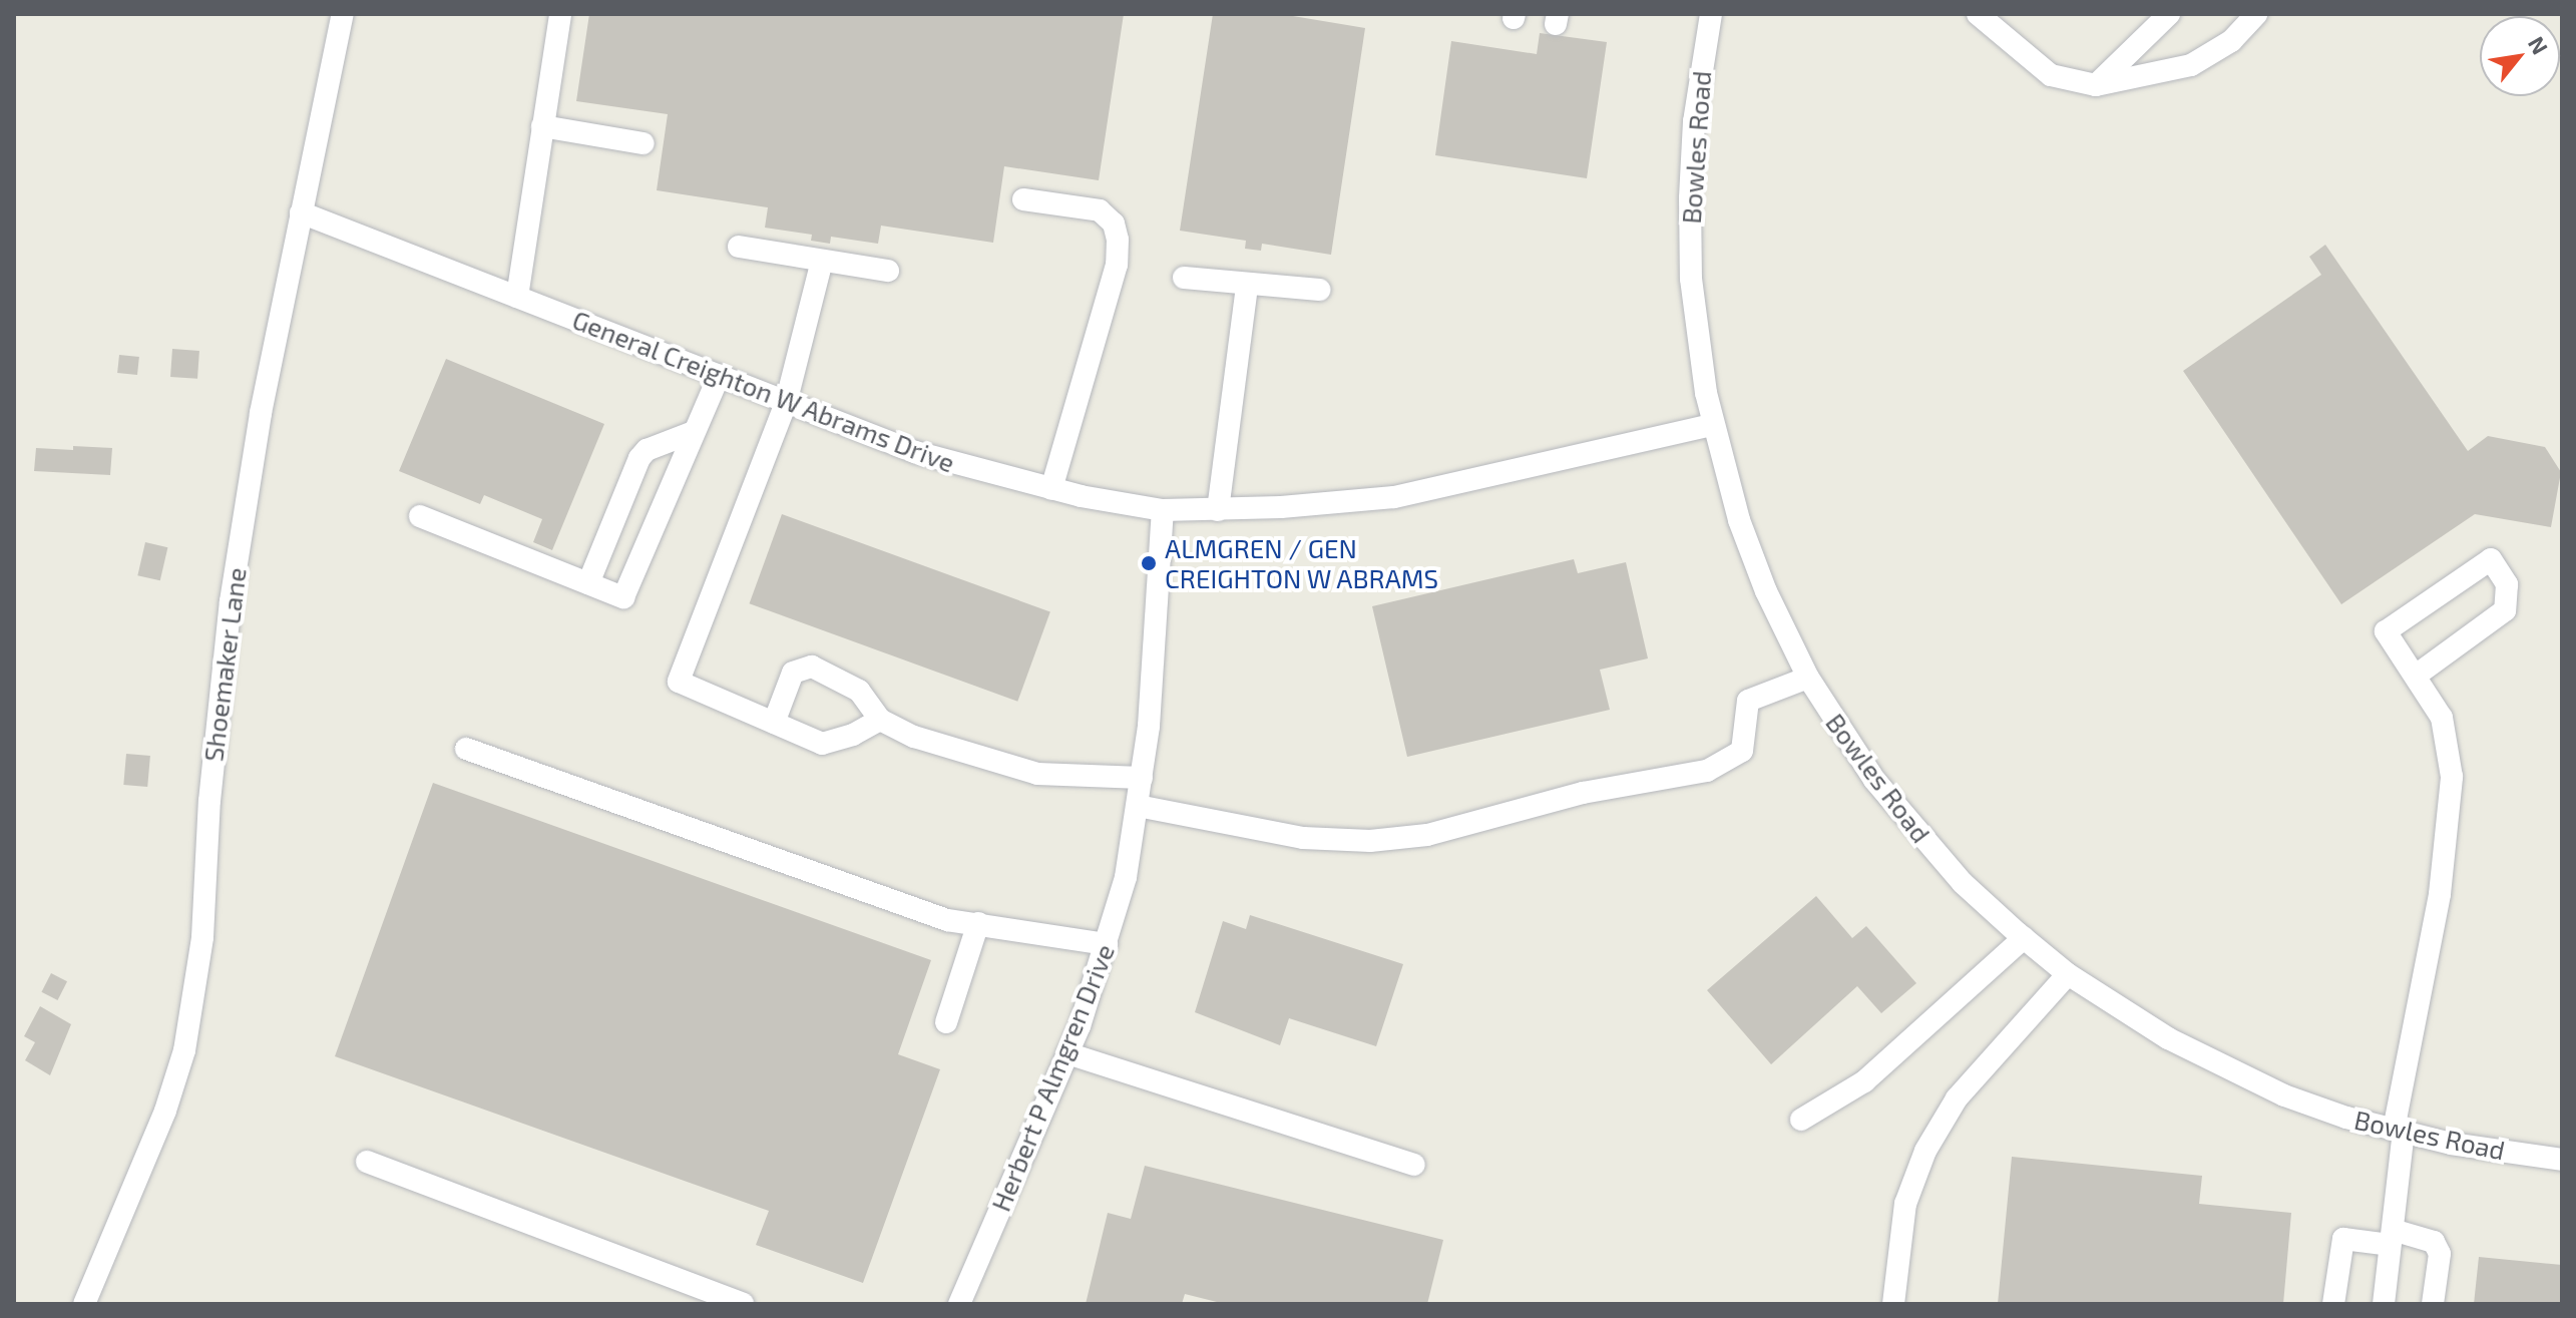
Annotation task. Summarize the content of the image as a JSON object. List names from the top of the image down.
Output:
{
  "streets": {
    "street": [
      "Bowles Road",
      "General Creighton W Abrams Drive",
      "Shoemaker Lane",
      "Herbert P Almgren Drive"
    ]
  },
  "crossings": [
    ["Bowles Road", "General Creighton W Abrams Drive"],
    ["General Creighton W Abrams Drive", "Shoemaker Lane"],
    ["General Creighton W Abrams Drive", "Herbert P Almgren Drive"]
  ],
  "places": ["ALMGREN / GEN CREIGHTON W ABRAMS"],
  "north": "top right"
}
